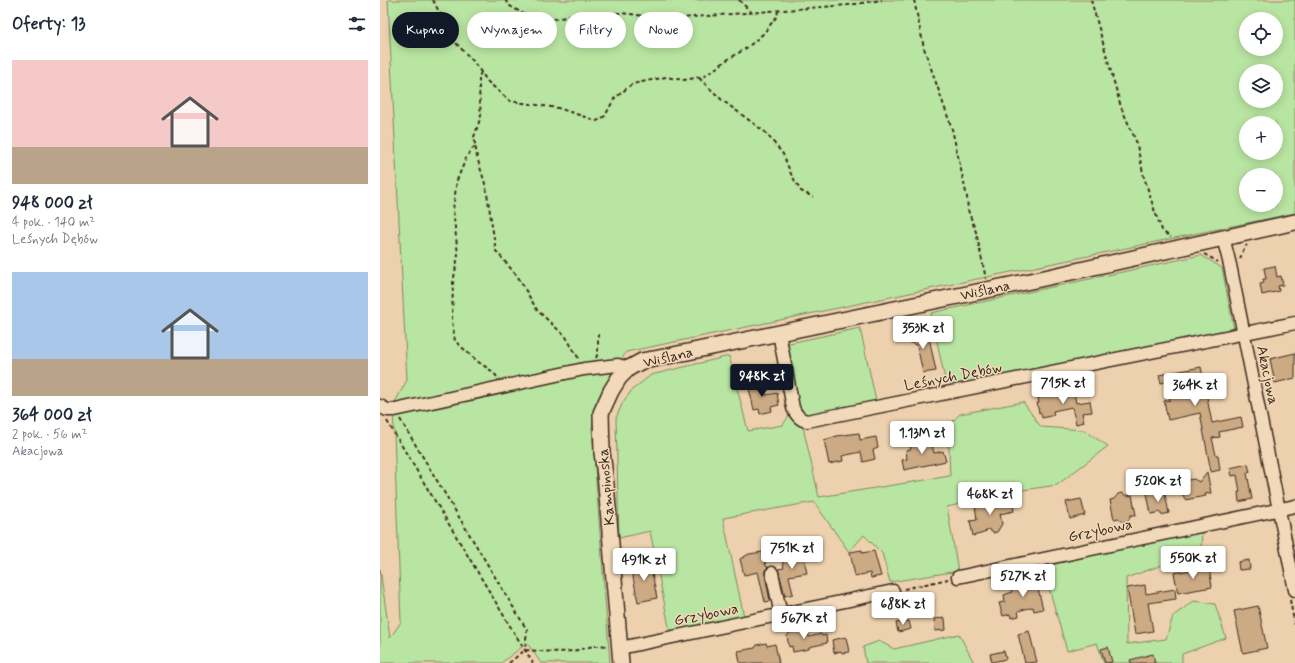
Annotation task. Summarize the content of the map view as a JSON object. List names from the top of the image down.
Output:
{
  "streets": {
    "main road": ["Wiślana", "Kampinoska"],
    "street": ["Akacjowa", "Leśnych Dębów", "Grzybowa"]
  },
  "crossings": [
    ["Wiślana", "Akacjowa"],
    ["Wiślana", "Leśnych Dębów"],
    ["Wiślana", "Kampinoska"],
    ["Akacjowa", "Leśnych Dębów"],
    ["Akacjowa", "Grzybowa"],
    ["Kampinoska", "Grzybowa"]
  ],
  "page": {
    "heading": "Oferty: 13",
    "map_buttons": ["+", "−"],
    "chip": [
      "Kupno",
      "Wynajem",
      "Filtry",
      "Nowe"
    ],
    "list": [
      {
        "name": "948 000 zł",
        "note": "4 pok. · 140 m² · Leśnych Dębów"
      },
      {
        "name": "364 000 zł",
        "note": "2 pok. · 56 m² · Akacjowa"
      }
    ],
    "price": [
      "353K zł",
      "948K zł",
      "715K zł",
      "364K zł",
      "1.13M zł",
      "520K zł",
      "468K zł",
      "751K zł",
      "550K zł",
      "491K zł",
      "527K zł",
      "688K zł",
      "567K zł"
    ]
  }
}
